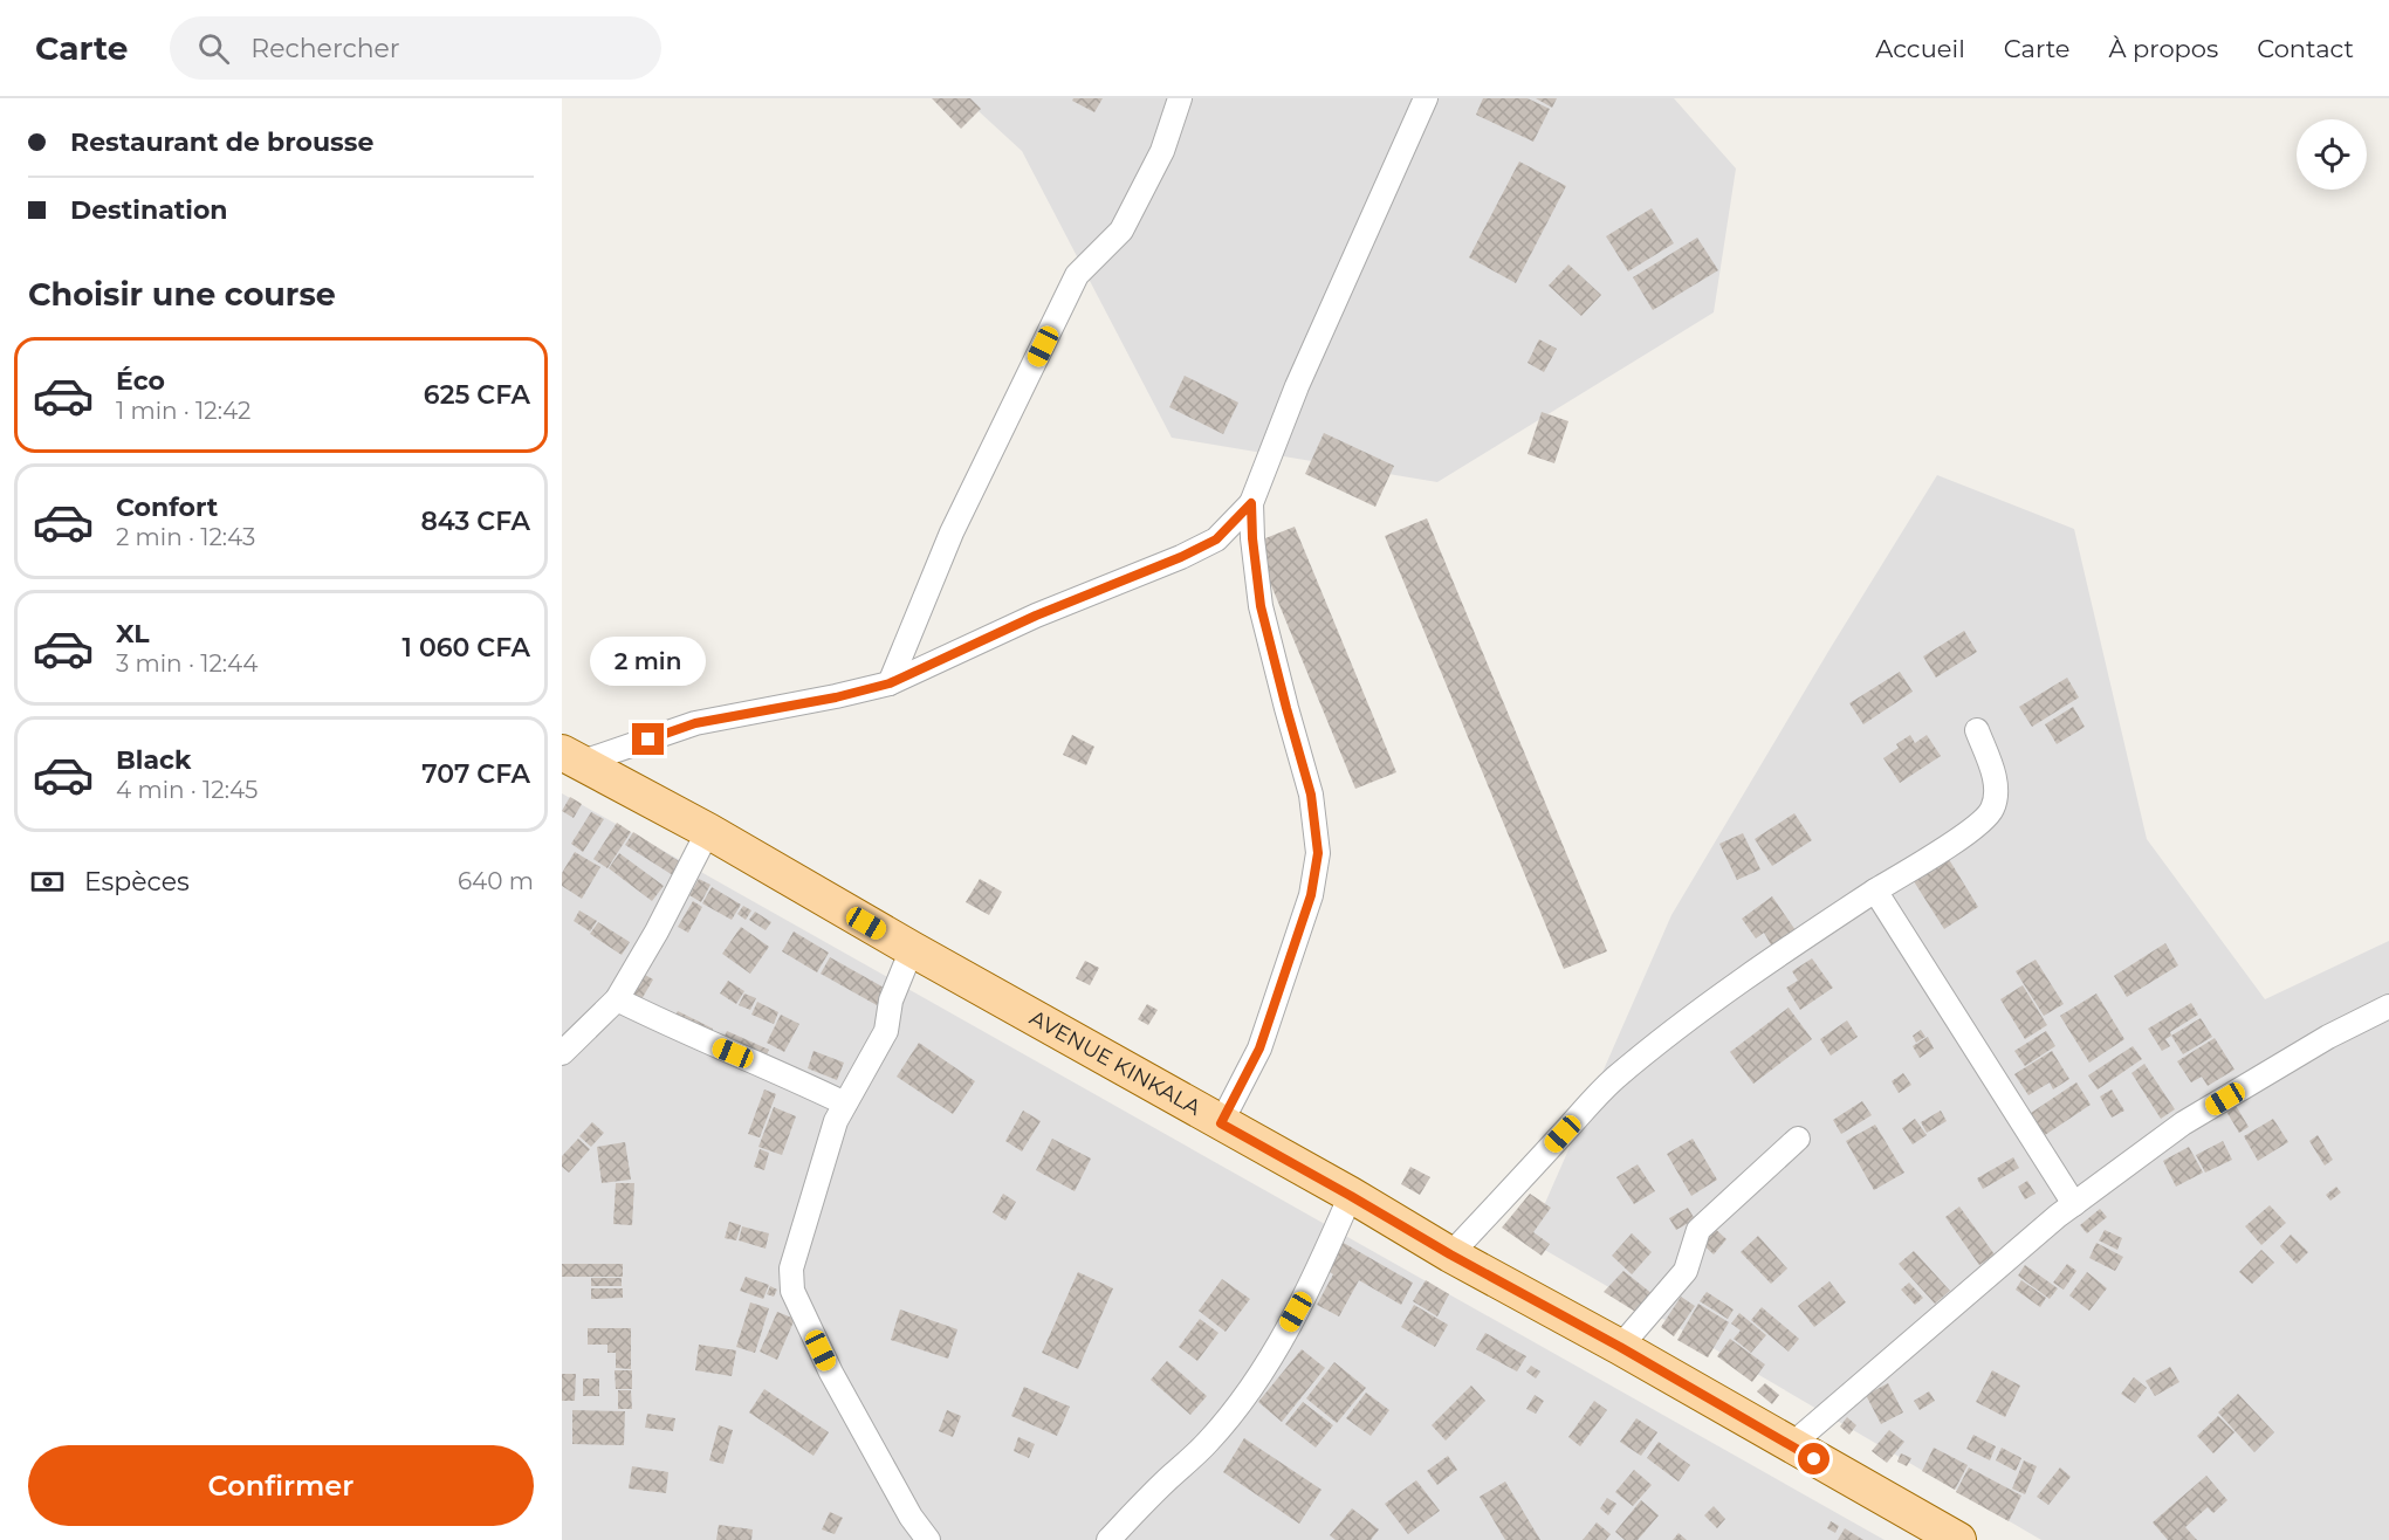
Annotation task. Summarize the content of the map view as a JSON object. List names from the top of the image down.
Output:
{
  "streets": {
    "main road": ["AVENUE KINKALA"]
  },
  "page": {
    "header": "Carte",
    "search": "Rechercher",
    "nav": [
      "Accueil",
      "Carte",
      "À propos",
      "Contact"
    ],
    "banner": ["Restaurant de brousse", "Destination"],
    "heading": "Choisir une course",
    "list": [
      {
        "name": "Éco",
        "note": "1 min · 12:42",
        "value": "625 CFA"
      },
      {
        "name": "Confort",
        "note": "2 min · 12:43",
        "value": "843 CFA"
      },
      {
        "name": "XL",
        "note": "3 min · 12:44",
        "value": "1 060 CFA"
      },
      {
        "name": "Black",
        "note": "4 min · 12:45",
        "value": "707 CFA"
      }
    ],
    "bubble": "2 min",
    "pay": ["Espèces", "640 m"],
    "buttons": "Confirmer"
  }
}
